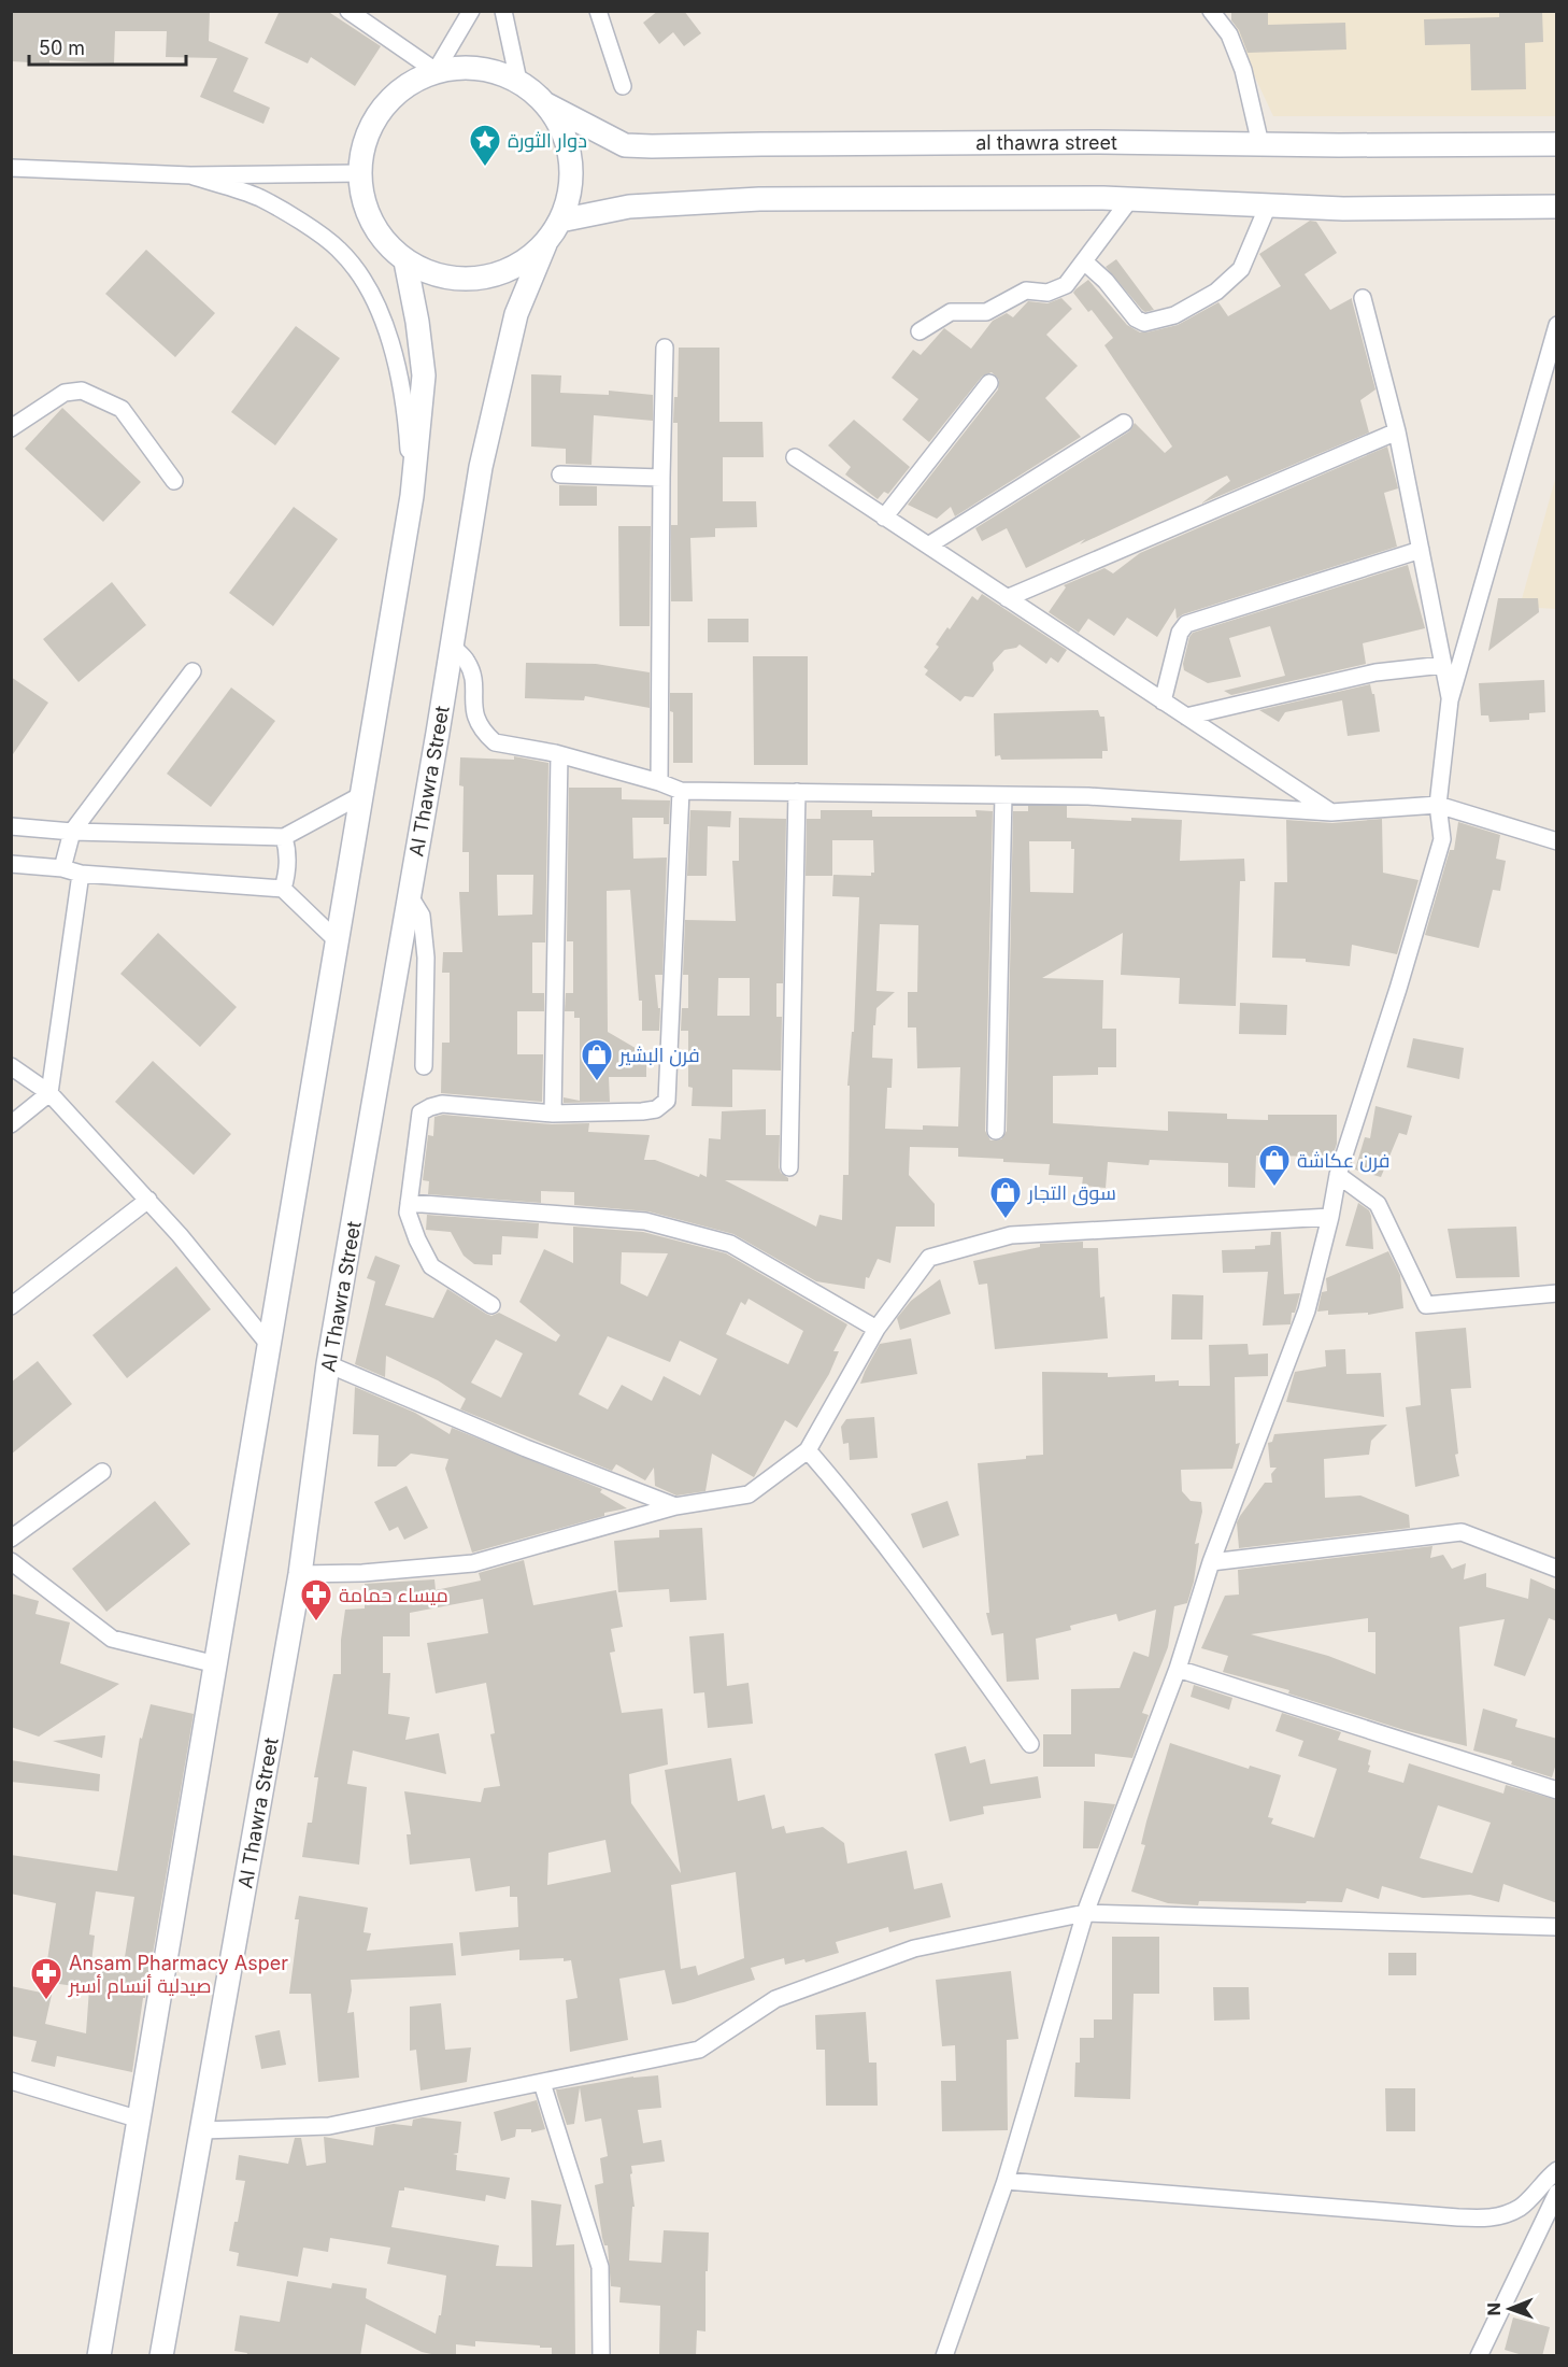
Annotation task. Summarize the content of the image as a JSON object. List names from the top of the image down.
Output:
{
  "streets": {
    "main road": ["al thawra street", "Al Thawra Street"]
  },
  "crossings": [
    ["al thawra street", "Al Thawra Street"]
  ],
  "places": {
    "place": ["دوار الثورة"],
    "shop": ["فرن البشير", "فرن عكاشة", "سوق التجار"],
    "pharmacy": ["ميساء حمامة", "Ansam Pharmacy Asper صيدلية أنسام أسبر"]
  },
  "scale_bar": "50 m",
  "north": "left"
}
